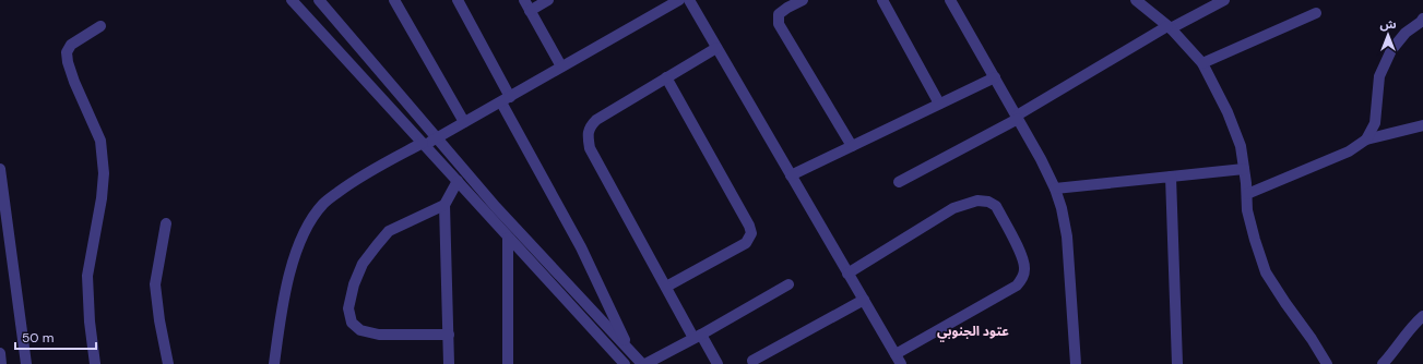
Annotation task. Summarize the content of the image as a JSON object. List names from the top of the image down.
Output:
{
  "districts": ["عتود الجنوبي"],
  "scale_bar": "50 m",
  "north": "top"
}
